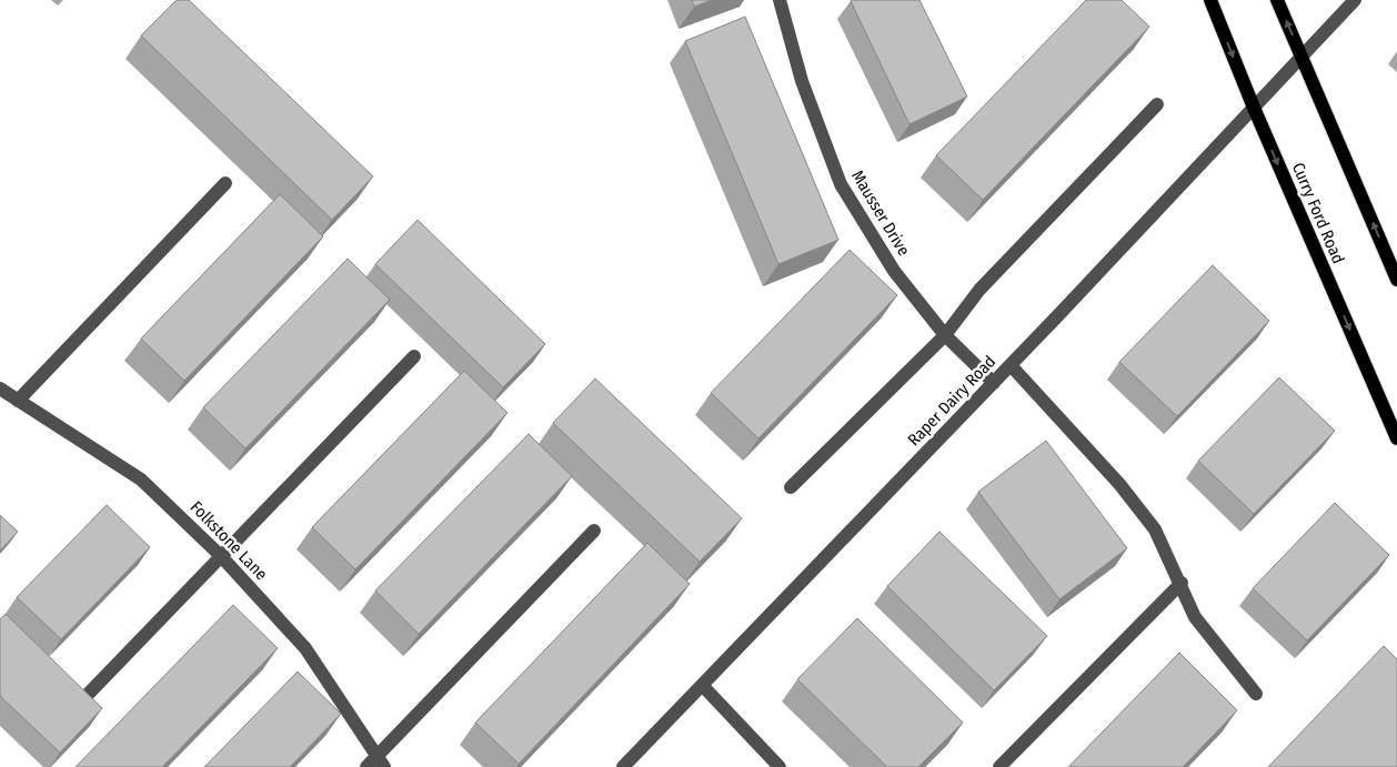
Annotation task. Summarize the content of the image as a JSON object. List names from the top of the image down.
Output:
{
  "streets": {
    "main road": ["Curry Ford Road"],
    "street": ["Mausser Drive", "Raper Dairy Road", "Folkstone Lane"]
  },
  "crossings": [
    ["Mausser Drive", "Raper Dairy Road"],
    ["Curry Ford Road", "Raper Dairy Road"]
  ]
}
